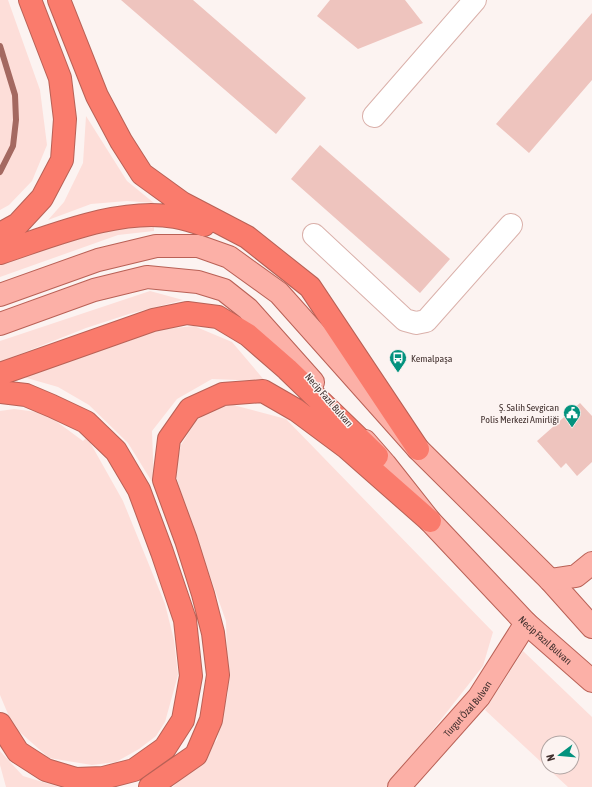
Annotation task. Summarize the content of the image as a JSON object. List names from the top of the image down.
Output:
{
  "streets": {
    "main road": ["Necip Fazıl Bulvarı", "Turgut Özal Bulvarı"]
  },
  "crossings": [
    ["Necip Fazıl Bulvarı", "Turgut Özal Bulvarı"]
  ],
  "places": {
    "bus stop": ["Kemalpaşa"],
    "public building": ["Ş. Salih Sevgican Polis Merkezi Amirliği"]
  },
  "north": "left"
}
